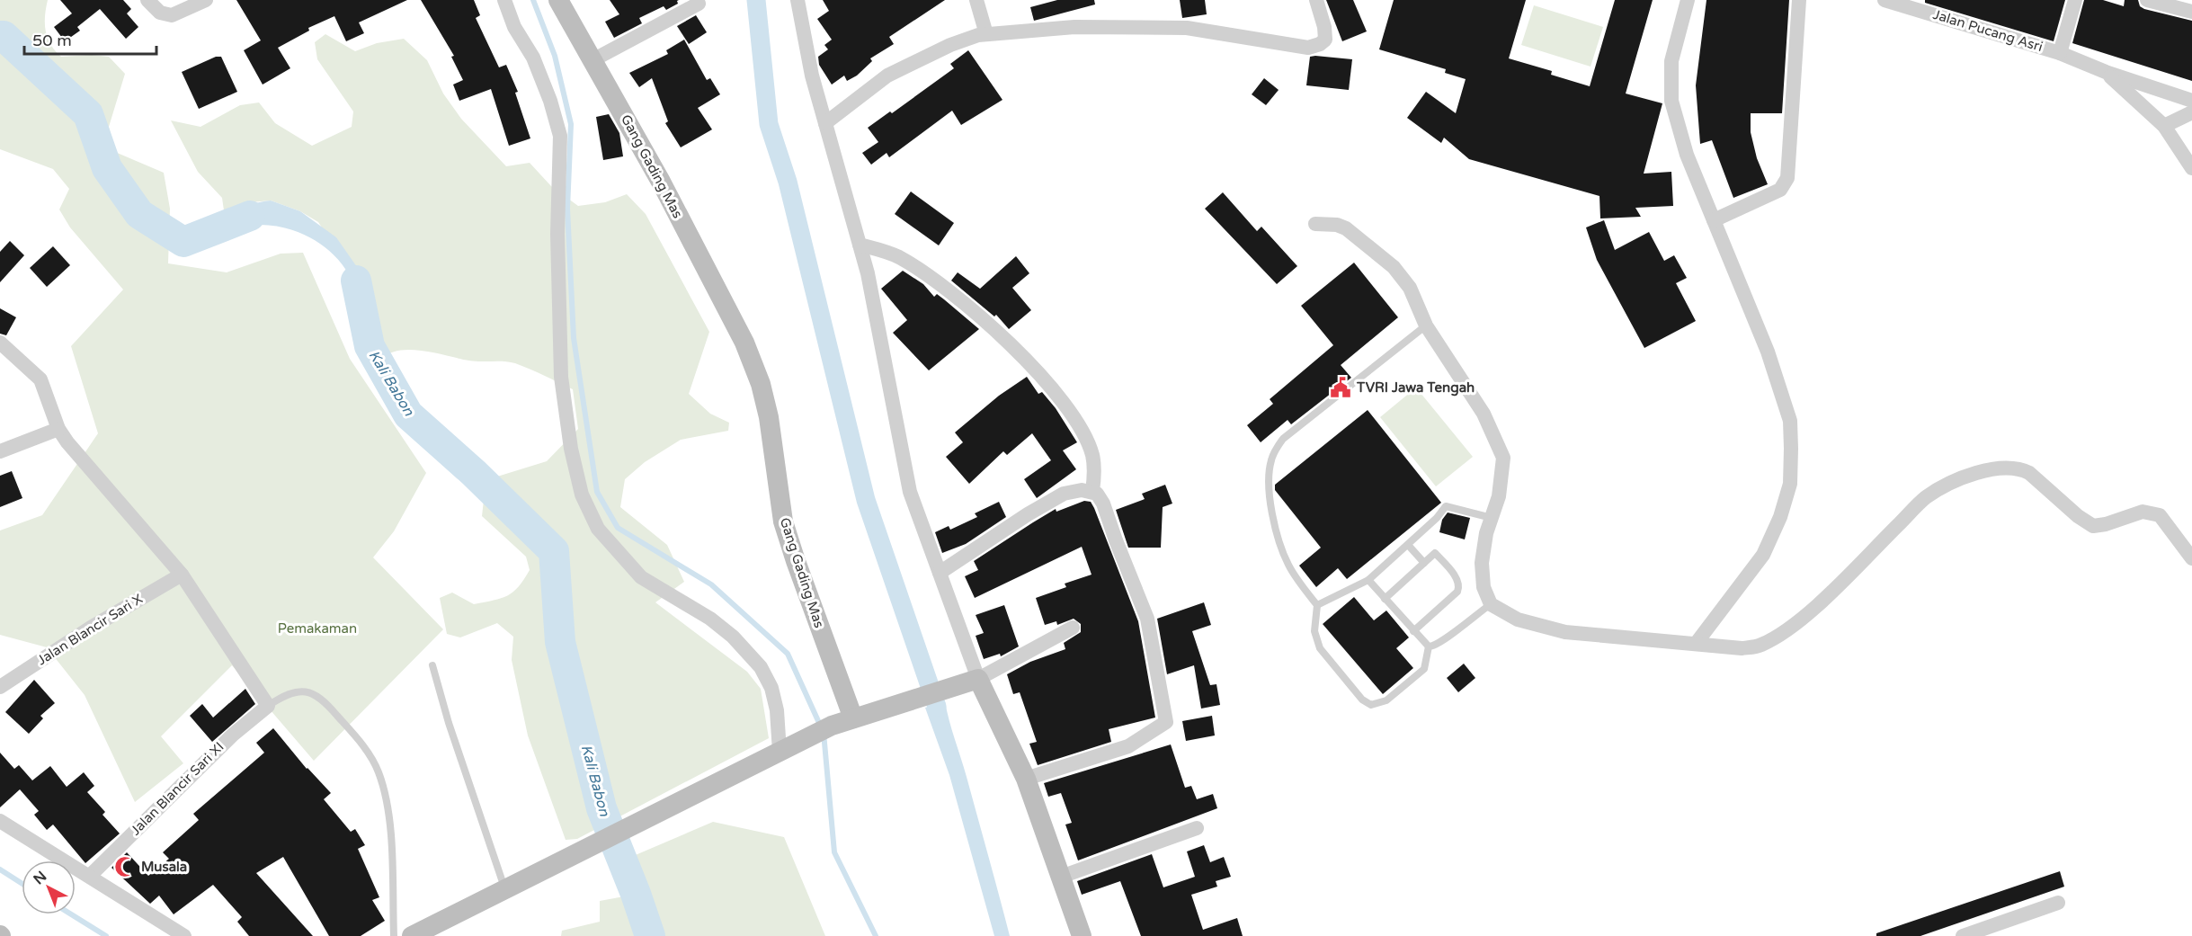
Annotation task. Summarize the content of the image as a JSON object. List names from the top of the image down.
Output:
{
  "streets": {
    "main road": ["Gang Gading Mas"],
    "street": ["Jalan Pucang Asri", "Jalan Blancir Sari X", "Jalan Blancir Sari XI"]
  },
  "water": ["Kali Babon"],
  "parks": ["Pemakaman"],
  "places": {
    "public building": ["TVRI Jawa Tengah"],
    "mosque": ["Musala"]
  },
  "scale_bar": "50 m",
  "north": "top left"
}
